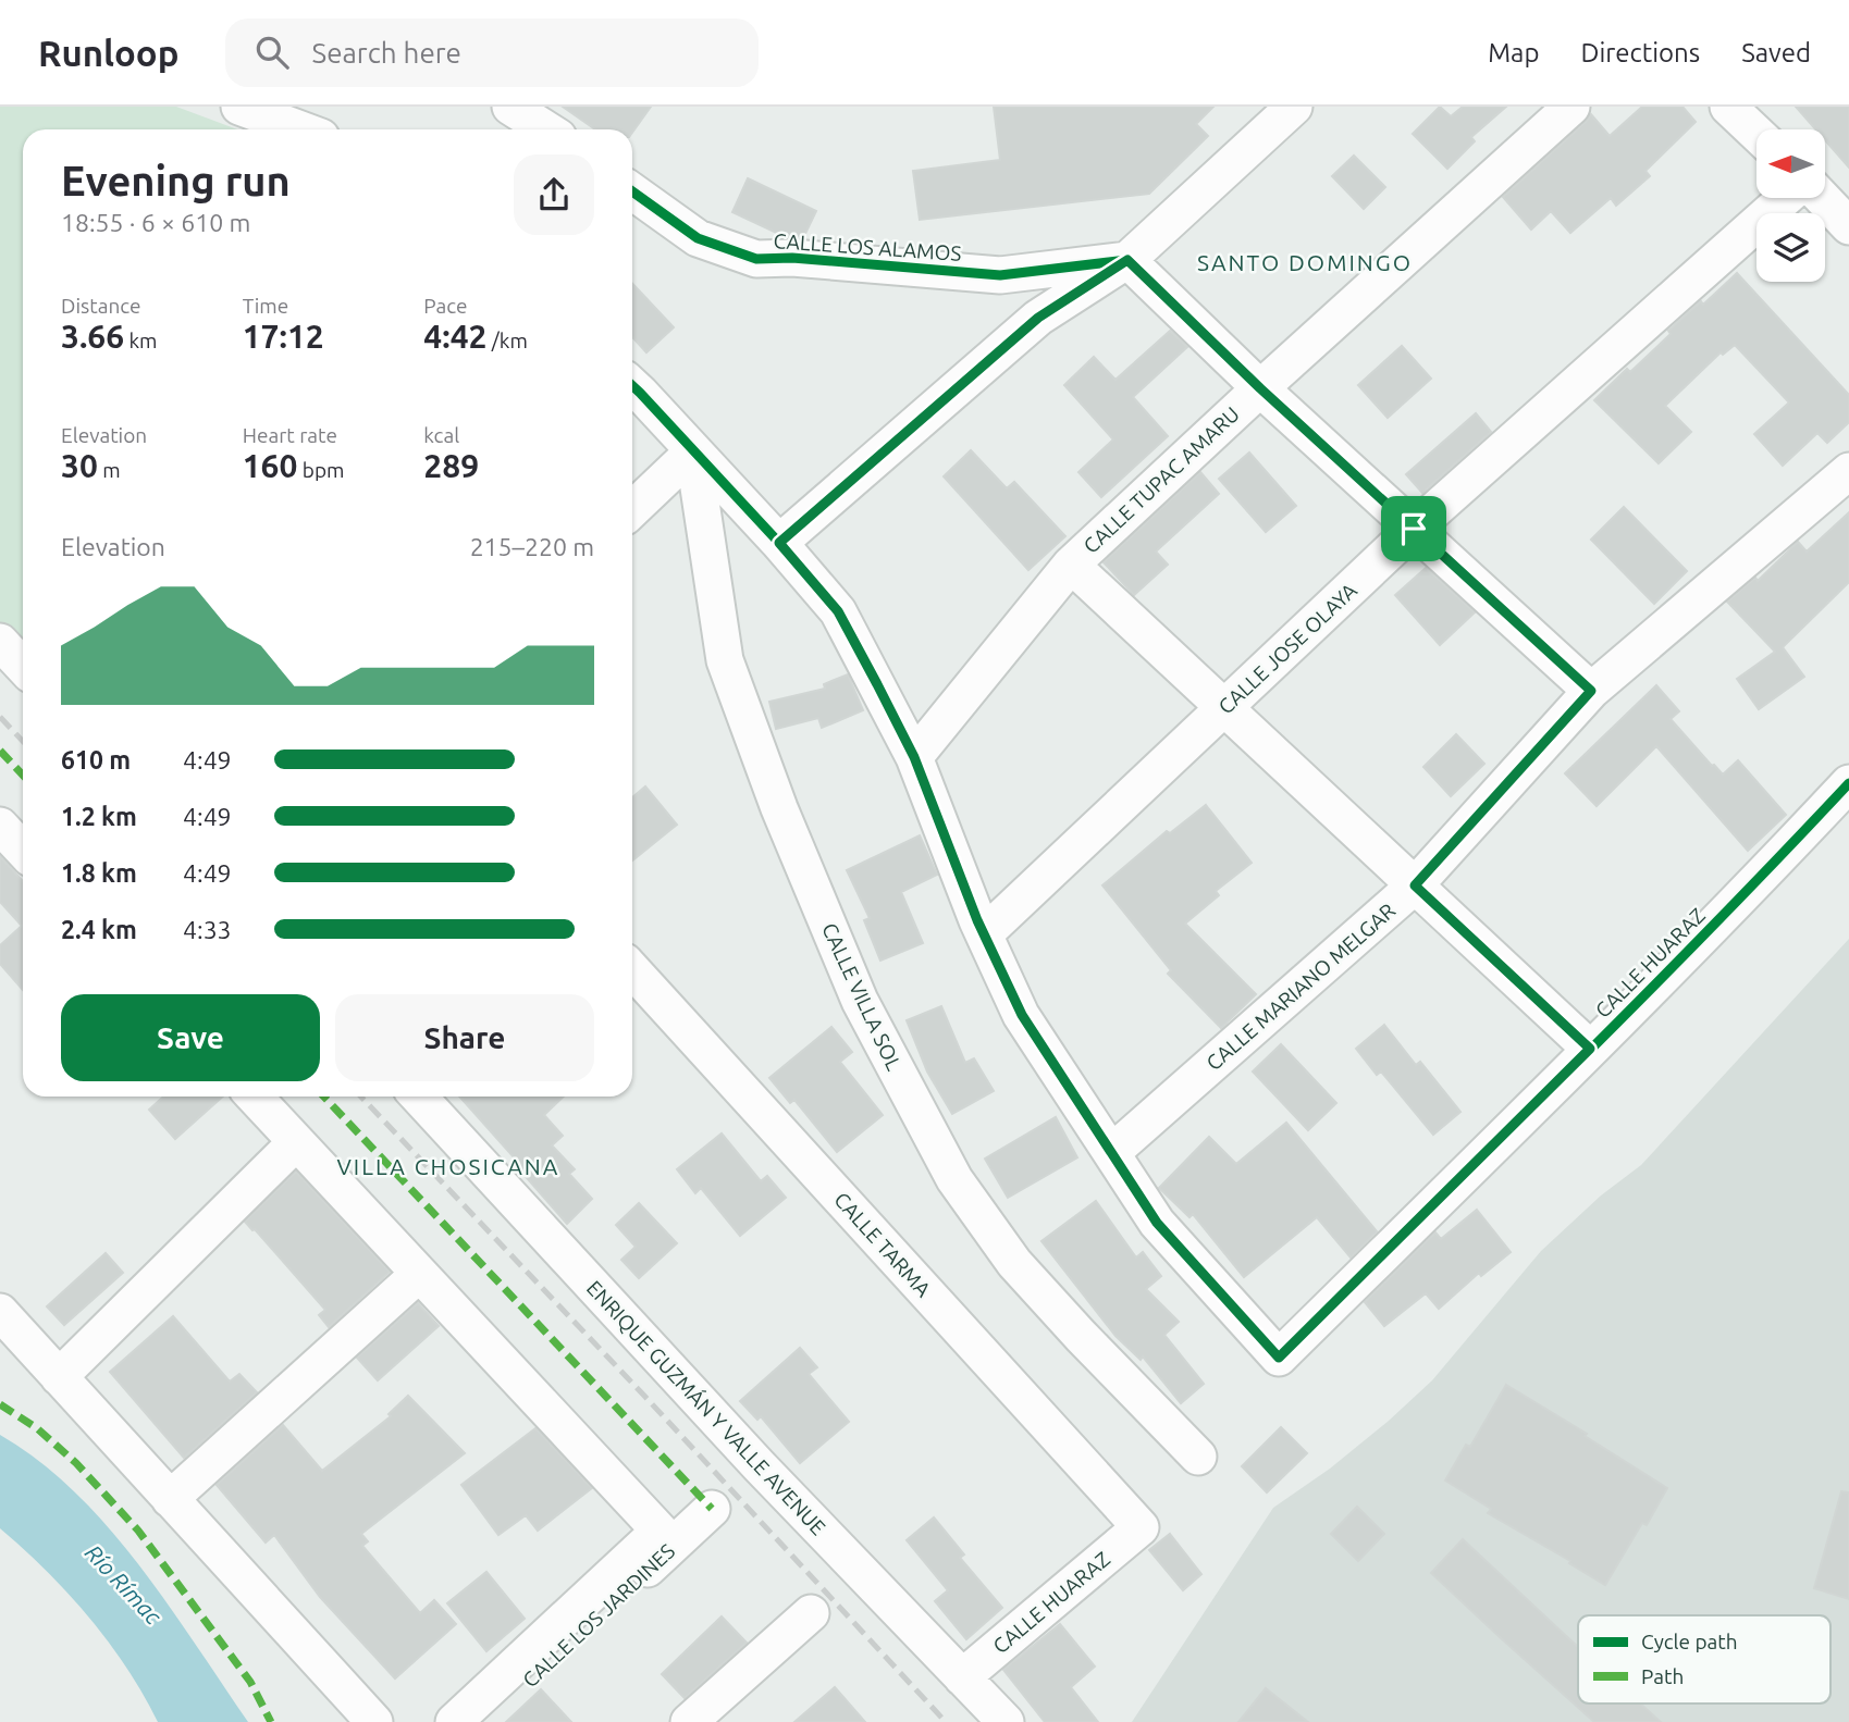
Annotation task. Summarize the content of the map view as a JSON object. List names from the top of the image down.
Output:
{
  "streets": {
    "street": [
      "CALLE LOS ALAMOS",
      "CALLE TUPAC AMARU",
      "CALLE JOSE OLAYA",
      "CALLE HUARAZ",
      "CALLE MARIANO MELGAR",
      "CALLE VILLA SOL",
      "CALLE TARMA",
      "ENRIQUE GUZMÁN Y VALLE AVENUE",
      "CALLE LOS JARDINES"
    ]
  },
  "crossings": [
    ["CALLE HUARAZ", "CALLE MARIANO MELGAR"],
    ["CALLE HUARAZ", "CALLE TARMA"],
    ["CALLE HUARAZ", "ENRIQUE GUZMÁN Y VALLE AVENUE"]
  ],
  "districts": ["SANTO DOMINGO", "VILLA CHOSICANA"],
  "water": ["Río Rímac"],
  "legend": ["Cycle path", "Path"],
  "north": "left",
  "page": {
    "header": "Runloop",
    "search": "Search here",
    "nav": ["Map", "Directions", "Saved"],
    "heading": ["Evening run", "18:55 · 6 × 610 m"],
    "stats": [
      ["Distance", "3.66 km"],
      ["Time", "17:12"],
      ["Pace", "4:42 /km"],
      ["Elevation", "30 m"],
      ["Heart rate", "160 bpm"],
      ["kcal", "289"]
    ],
    "chart": ["Elevation", "215–220 m"],
    "list": [
      {
        "name": "610 m",
        "note": "4:49"
      },
      {
        "name": "1.2 km",
        "note": "4:49"
      },
      {
        "name": "1.8 km",
        "note": "4:49"
      },
      {
        "name": "2.4 km",
        "note": "4:33"
      }
    ],
    "buttons": ["Save", "Share"]
  }
}
